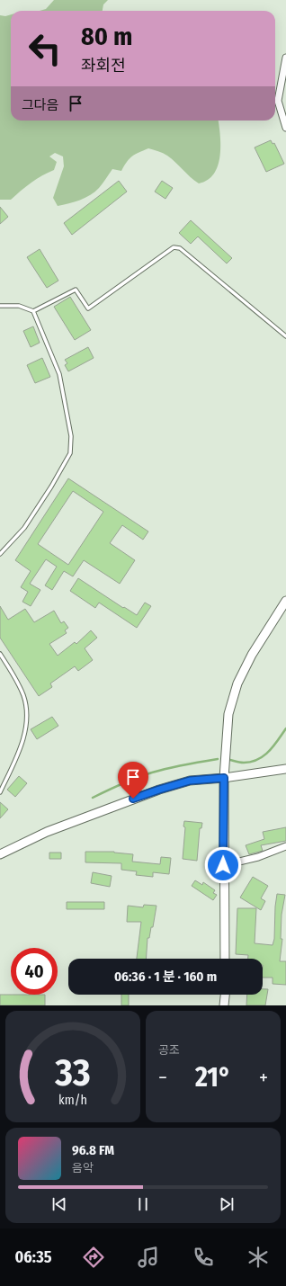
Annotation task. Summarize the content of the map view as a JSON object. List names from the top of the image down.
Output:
{
  "page": {
    "turn": ["80 m", "좌회전"],
    "then": "그다음",
    "limit": "40",
    "trip": "06:36 · 1 분 · 160 m",
    "tile": "공조",
    "heat": ["−", "21°", "+"],
    "song": ["96.8 FM", "음악"],
    "tabs": "06:35",
    "gauge": ["33", "km/h"]
  }
}
